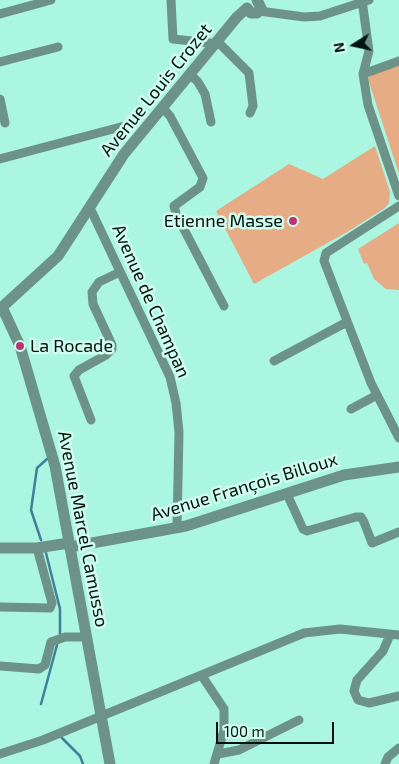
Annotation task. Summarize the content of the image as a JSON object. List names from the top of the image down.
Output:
{
  "streets": {
    "street": [
      "Avenue Louis Crozet",
      "Avenue de Champan",
      "Avenue François Billoux",
      "Avenue Marcel Camusso"
    ]
  },
  "crossings": [
    ["Avenue Louis Crozet", "Avenue de Champan"],
    ["Avenue Louis Crozet", "Avenue Marcel Camusso"],
    ["Avenue de Champan", "Avenue François Billoux"],
    ["Avenue François Billoux", "Avenue Marcel Camusso"]
  ],
  "places": ["Etienne Masse", "La Rocade"],
  "scale_bar": "100 m",
  "north": "left"
}
